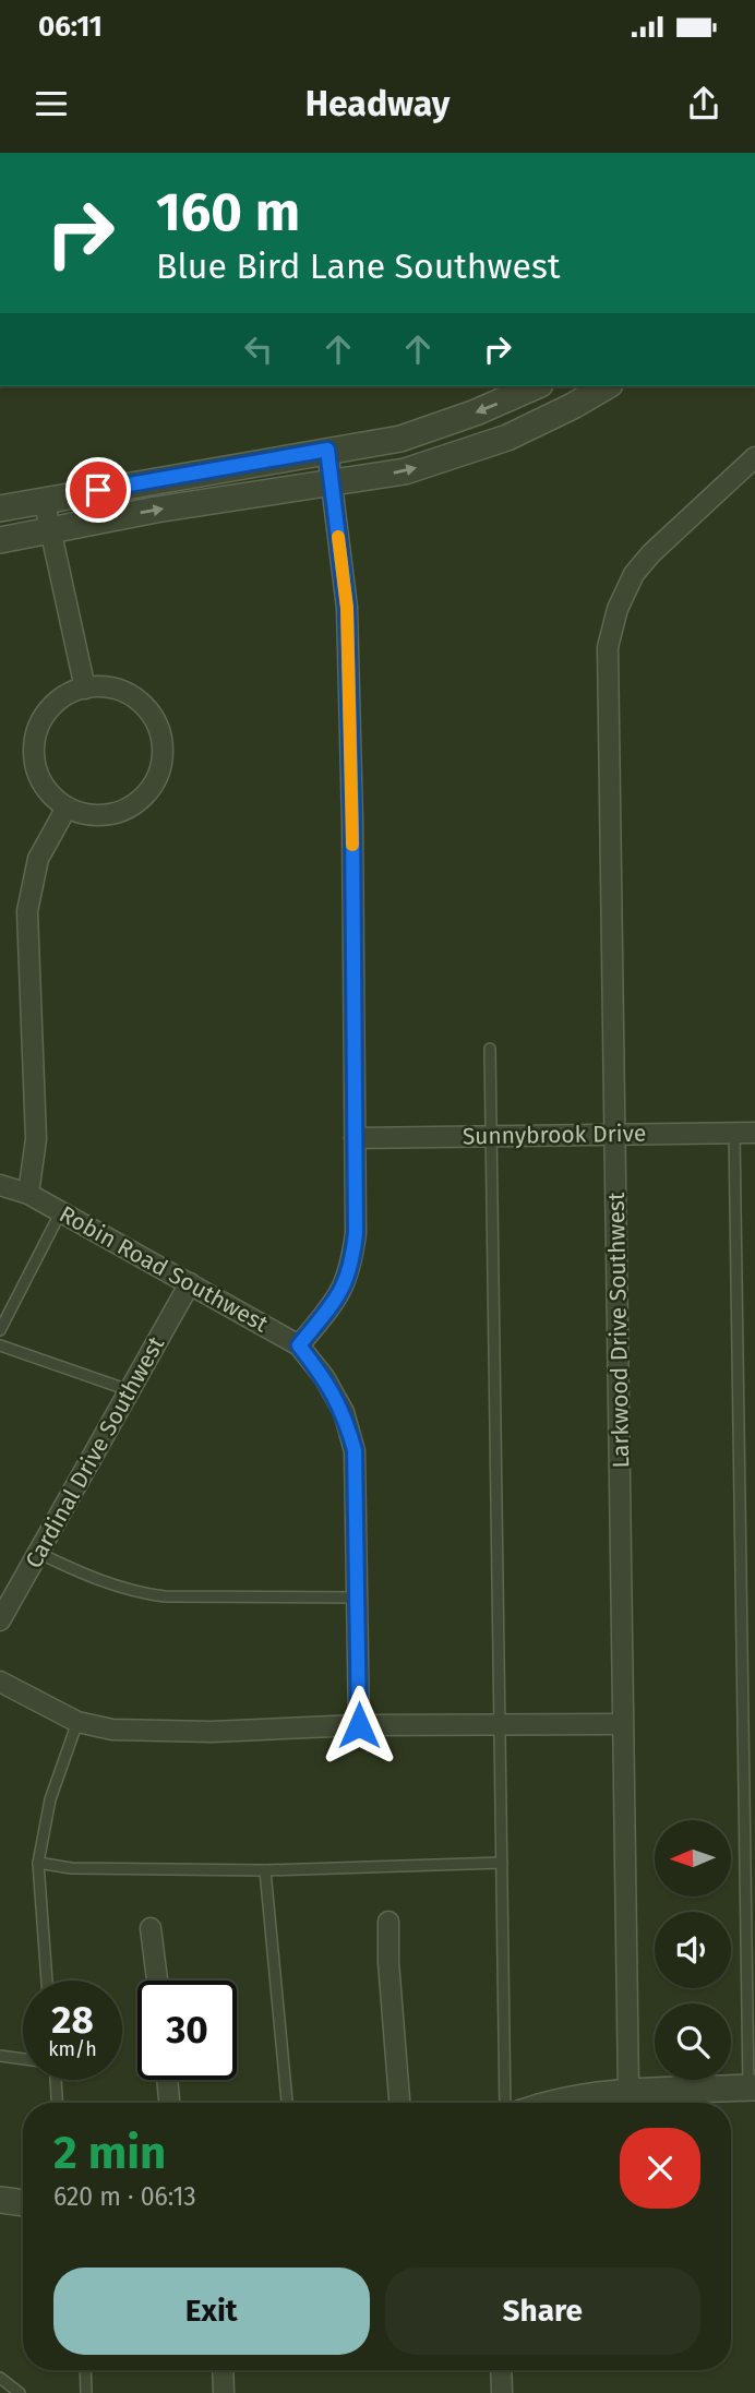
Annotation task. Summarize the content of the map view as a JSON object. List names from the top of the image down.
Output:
{
  "streets": {
    "street": [
      "Sunnybrook Drive",
      "Robin Road Southwest",
      "Larkwood Drive Southwest",
      "Cardinal Drive Southwest"
    ]
  },
  "crossings": [
    ["Sunnybrook Drive", "Larkwood Drive Southwest"],
    ["Robin Road Southwest", "Cardinal Drive Southwest"]
  ],
  "north": "left",
  "page": {
    "status": "06:11",
    "header": "Headway",
    "turn": ["160 m", "Blue Bird Lane Southwest"],
    "speed": "28 km/h",
    "limit": "30",
    "heading": ["2 min", "620 m · 06:13"],
    "buttons": ["Exit", "Share"]
  }
}
